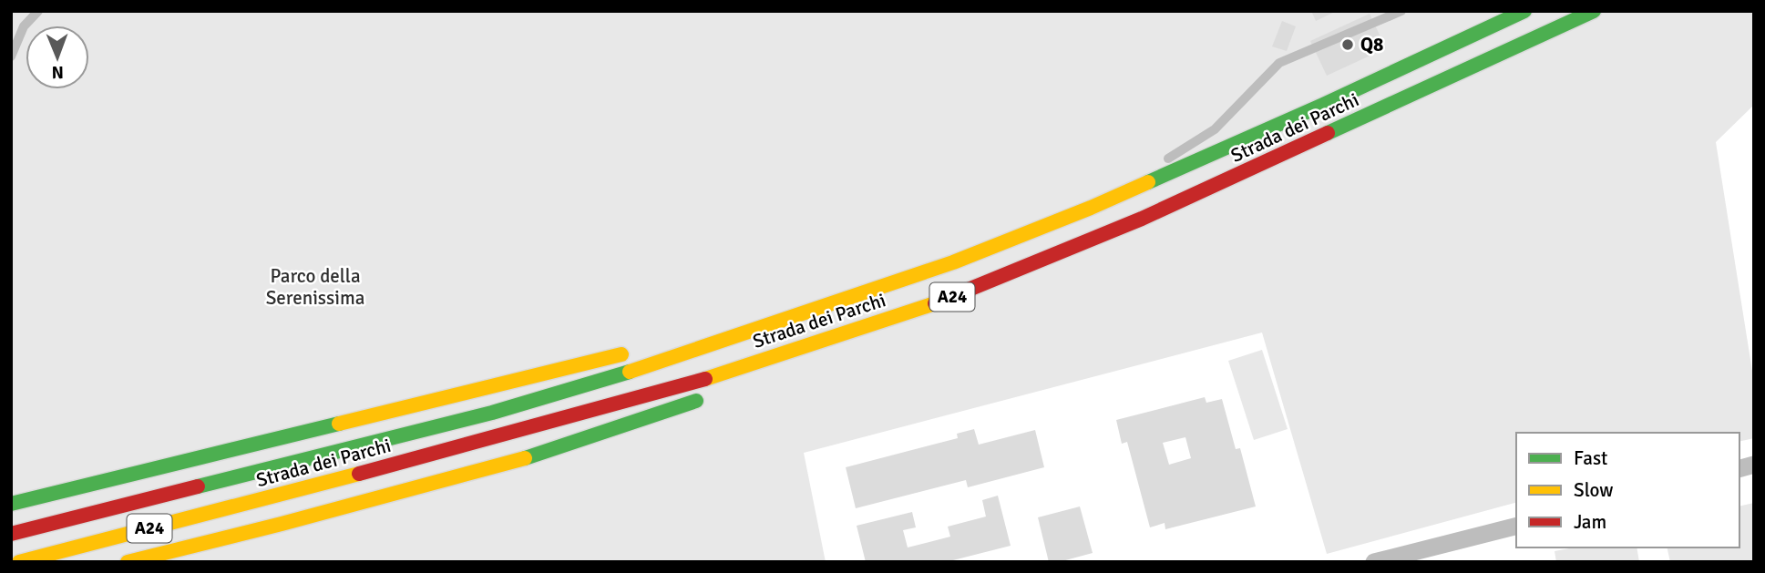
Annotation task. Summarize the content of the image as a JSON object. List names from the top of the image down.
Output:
{
  "streets": {
    "highway": ["Strada dei Parchi", "A24"]
  },
  "parks": ["Parco della Serenissima"],
  "places": ["Q8"],
  "legend": ["Fast", "Slow", "Jam"],
  "north": "bottom"
}
